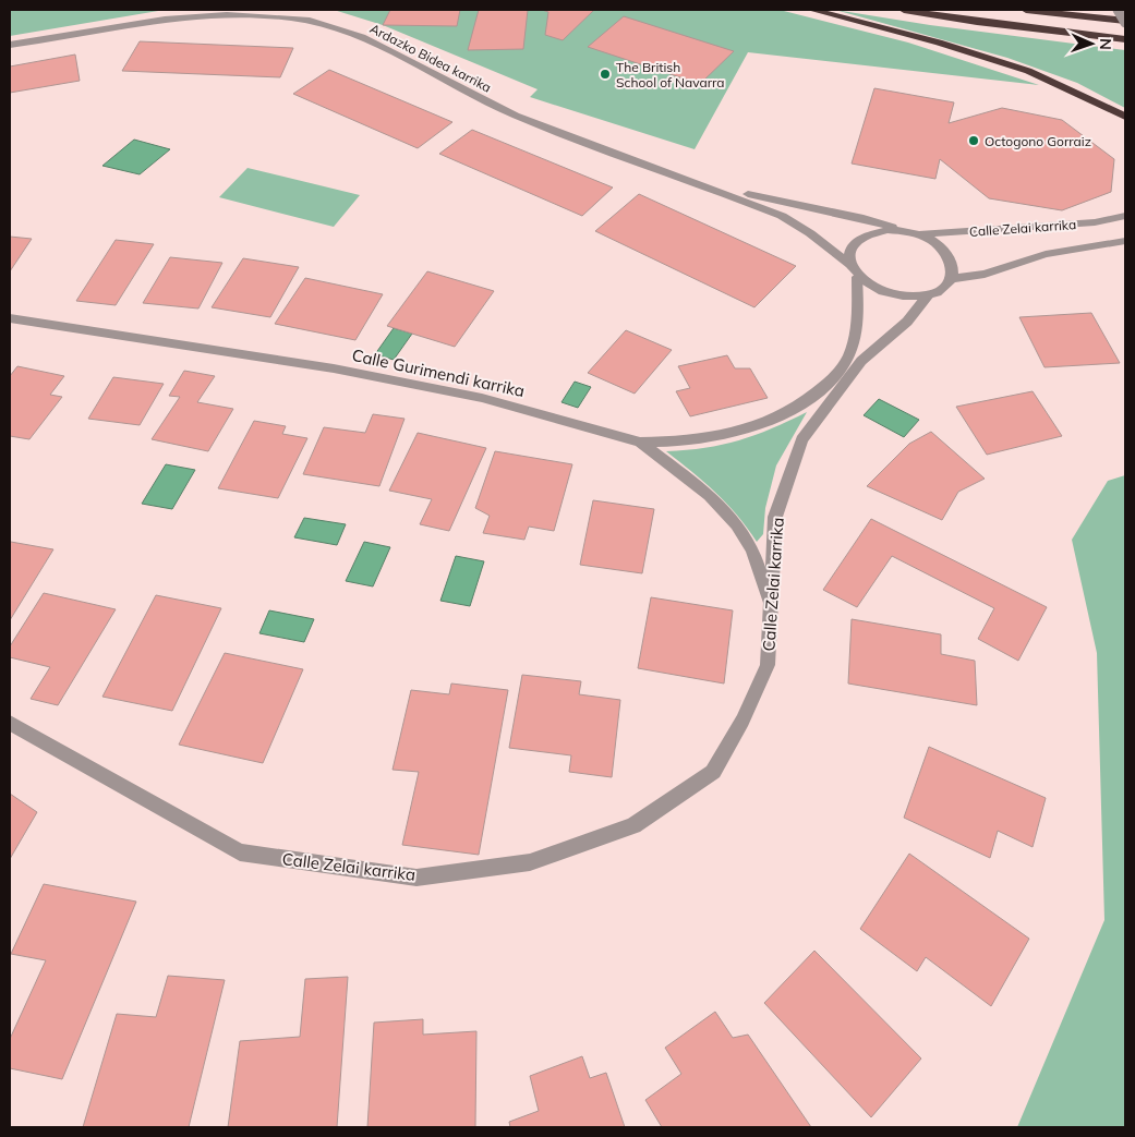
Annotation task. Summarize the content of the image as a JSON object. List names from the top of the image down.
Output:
{
  "streets": {
    "street": ["Ardazko Bidea karrika", "Calle Zelai karrika", "Calle Gurimendi karrika"]
  },
  "crossings": [
    ["Ardazko Bidea karrika", "Calle Zelai karrika"],
    ["Calle Zelai karrika", "Calle Gurimendi karrika"]
  ],
  "places": ["The British School of Navarra", "Octogono Gorraiz"],
  "north": "right"
}
